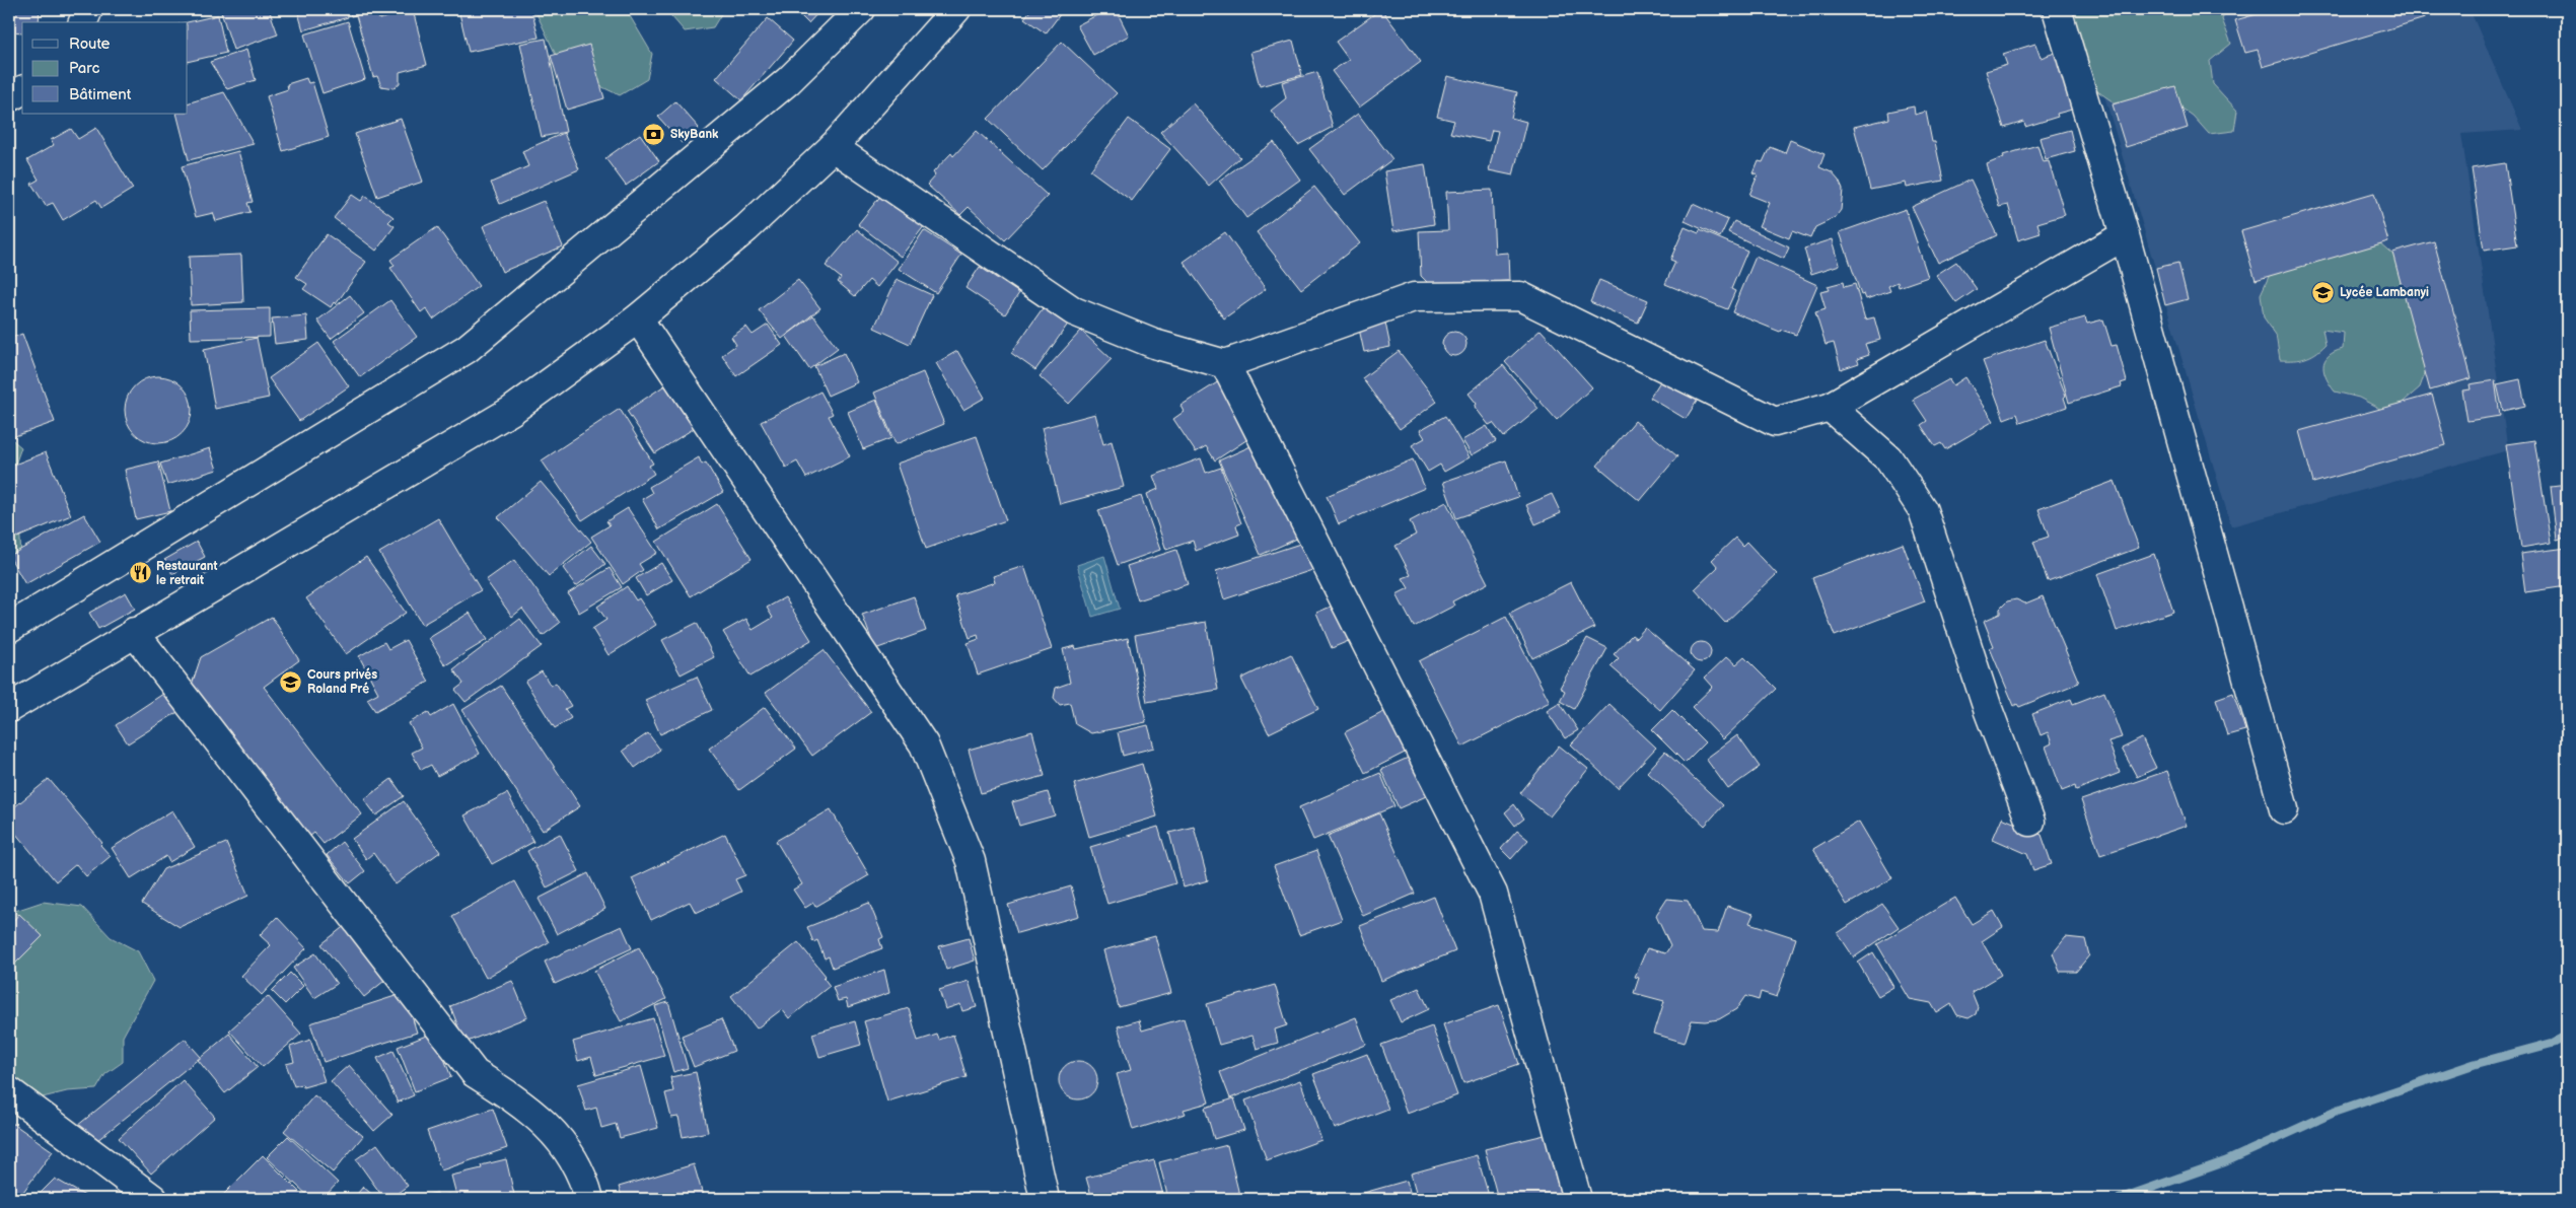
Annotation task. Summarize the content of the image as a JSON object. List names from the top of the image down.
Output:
{
  "places": {
    "bank": ["SkyBank"],
    "school or university": ["Lycée Lambanyi", "Cours privés Roland Pré"],
    "restaurant": ["Restaurant le retrait"]
  },
  "legend": ["Route", "Parc", "Bâtiment"]
}
